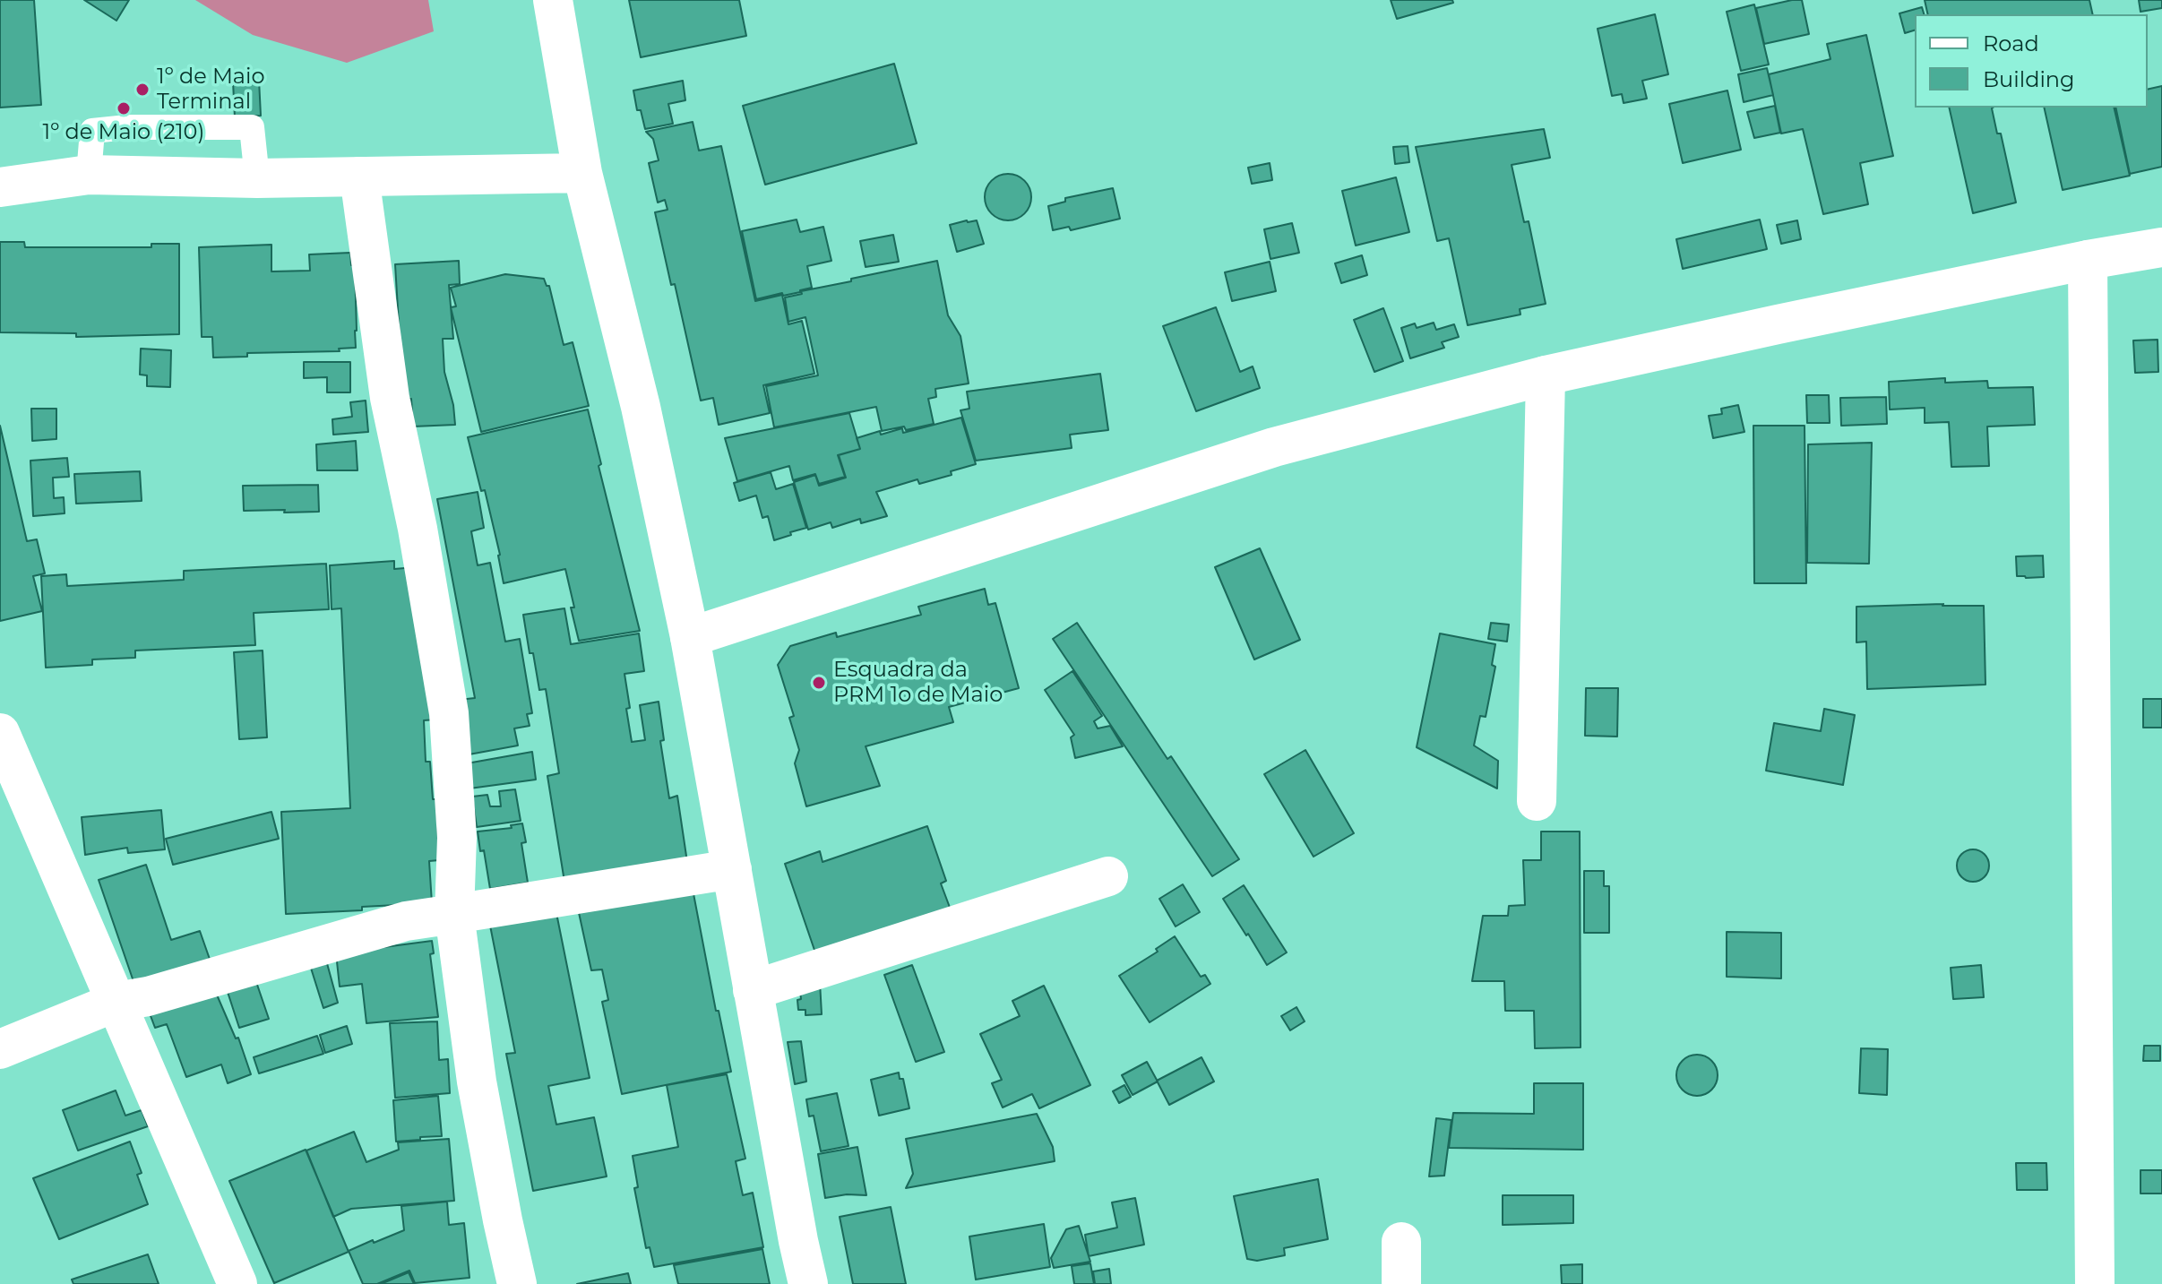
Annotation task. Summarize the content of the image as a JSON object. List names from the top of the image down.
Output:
{
  "places": ["1º de Maio Terminal", "1º de Maio (210)", "Esquadra da PRM 1o de Maio"],
  "legend": ["Road", "Building"]
}
